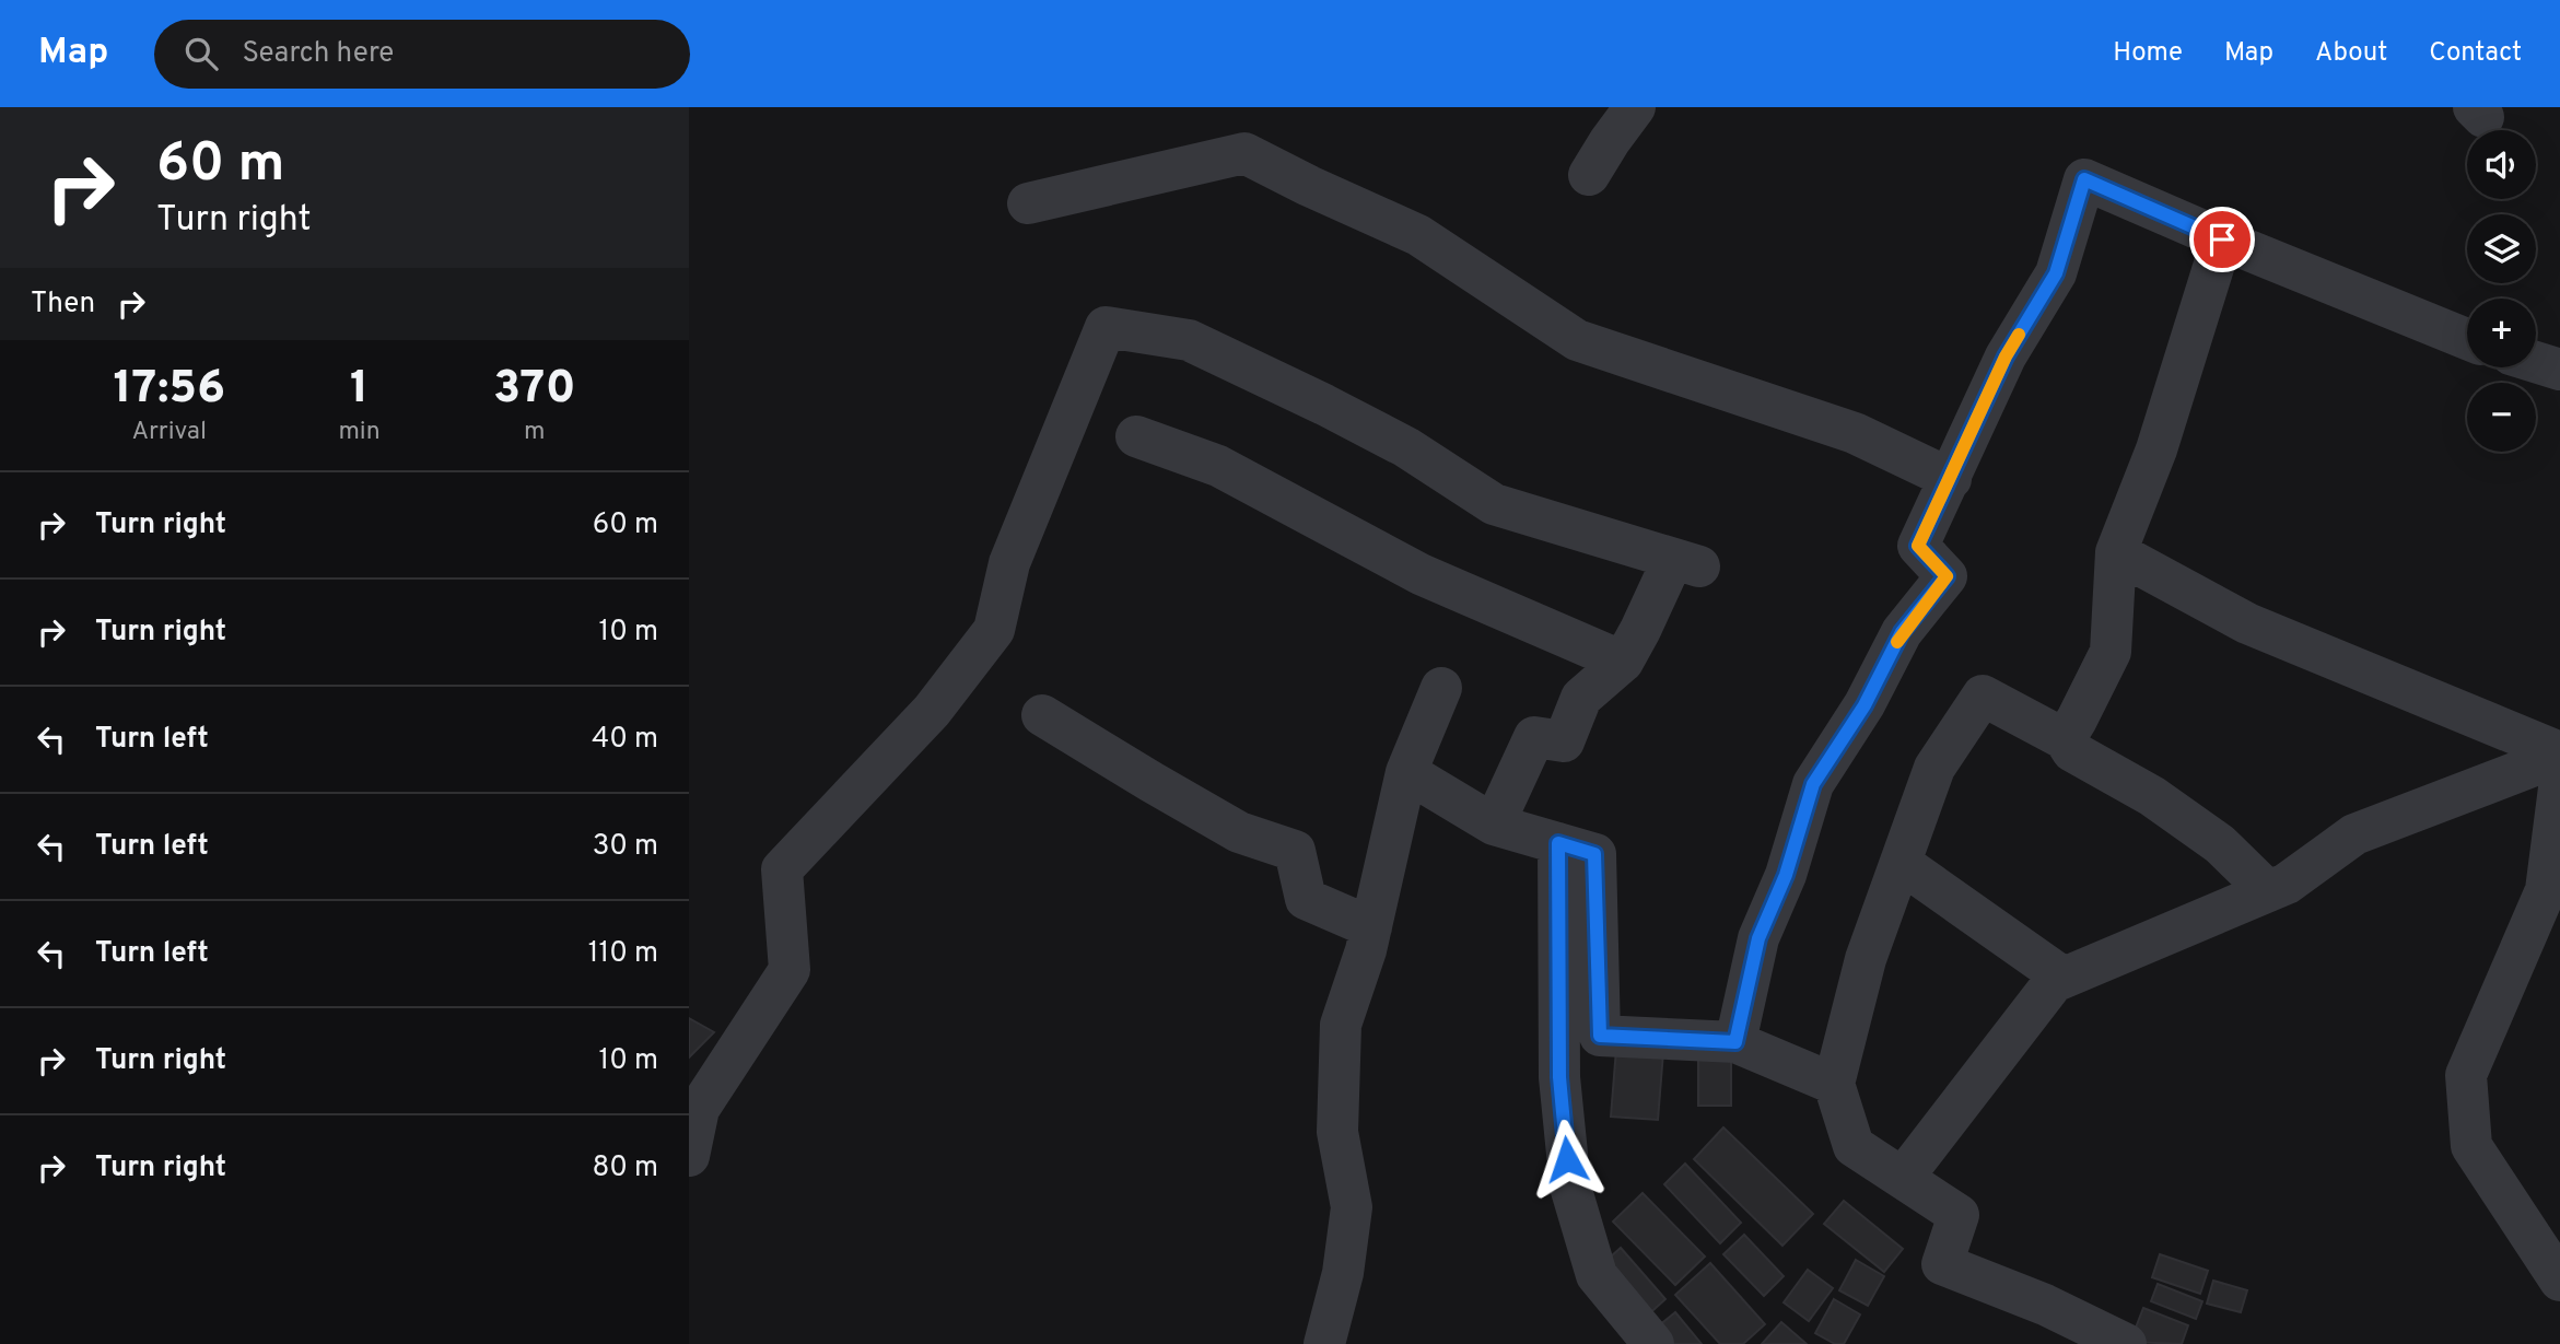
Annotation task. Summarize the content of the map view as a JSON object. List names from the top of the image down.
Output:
{
  "page": {
    "header": "Map",
    "search": "Search here",
    "nav": [
      "Home",
      "Map",
      "About",
      "Contact"
    ],
    "turn": ["60 m", "Turn right"],
    "map_buttons": ["+", "−"],
    "then": "Then",
    "eta": [
      "17:56",
      "Arrival",
      "1",
      "min",
      "370",
      "m"
    ],
    "list": [
      {
        "name": "Turn right",
        "value": "60 m"
      },
      {
        "name": "Turn right",
        "value": "10 m"
      },
      {
        "name": "Turn left",
        "value": "40 m"
      },
      {
        "name": "Turn left",
        "value": "30 m"
      },
      {
        "name": "Turn left",
        "value": "110 m"
      },
      {
        "name": "Turn right",
        "value": "10 m"
      },
      {
        "name": "Turn right",
        "value": "80 m"
      }
    ]
  }
}
